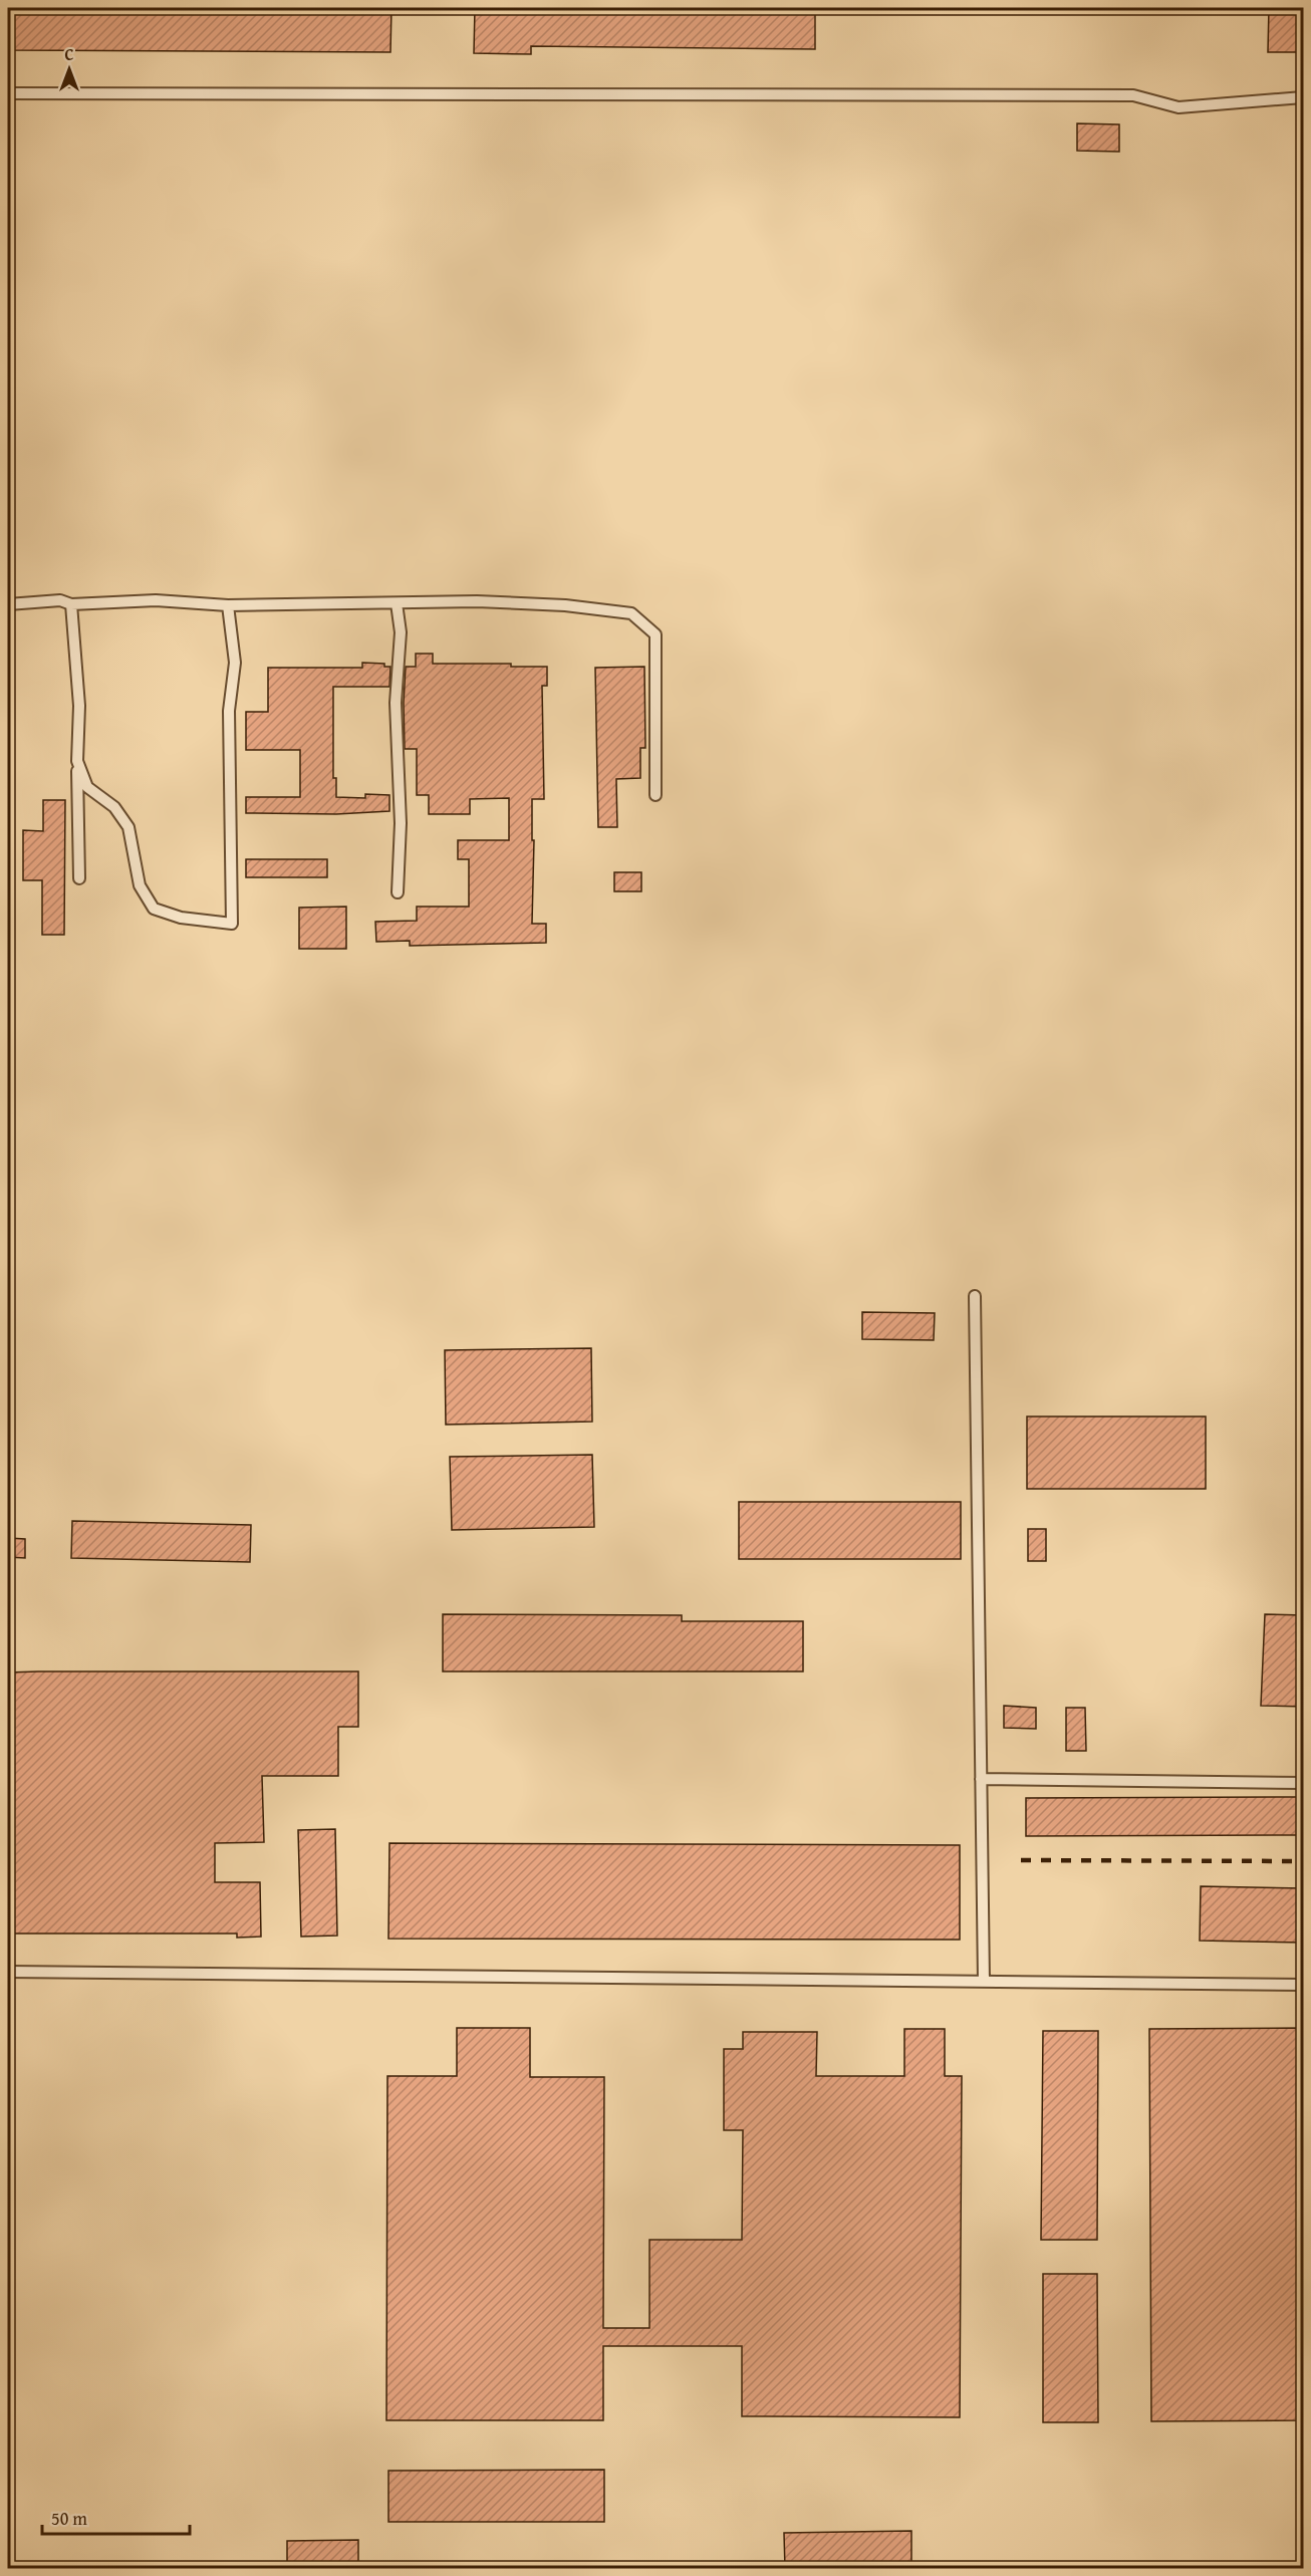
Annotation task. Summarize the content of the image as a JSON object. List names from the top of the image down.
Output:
{
  "scale_bar": "50 m",
  "north": "top"
}
